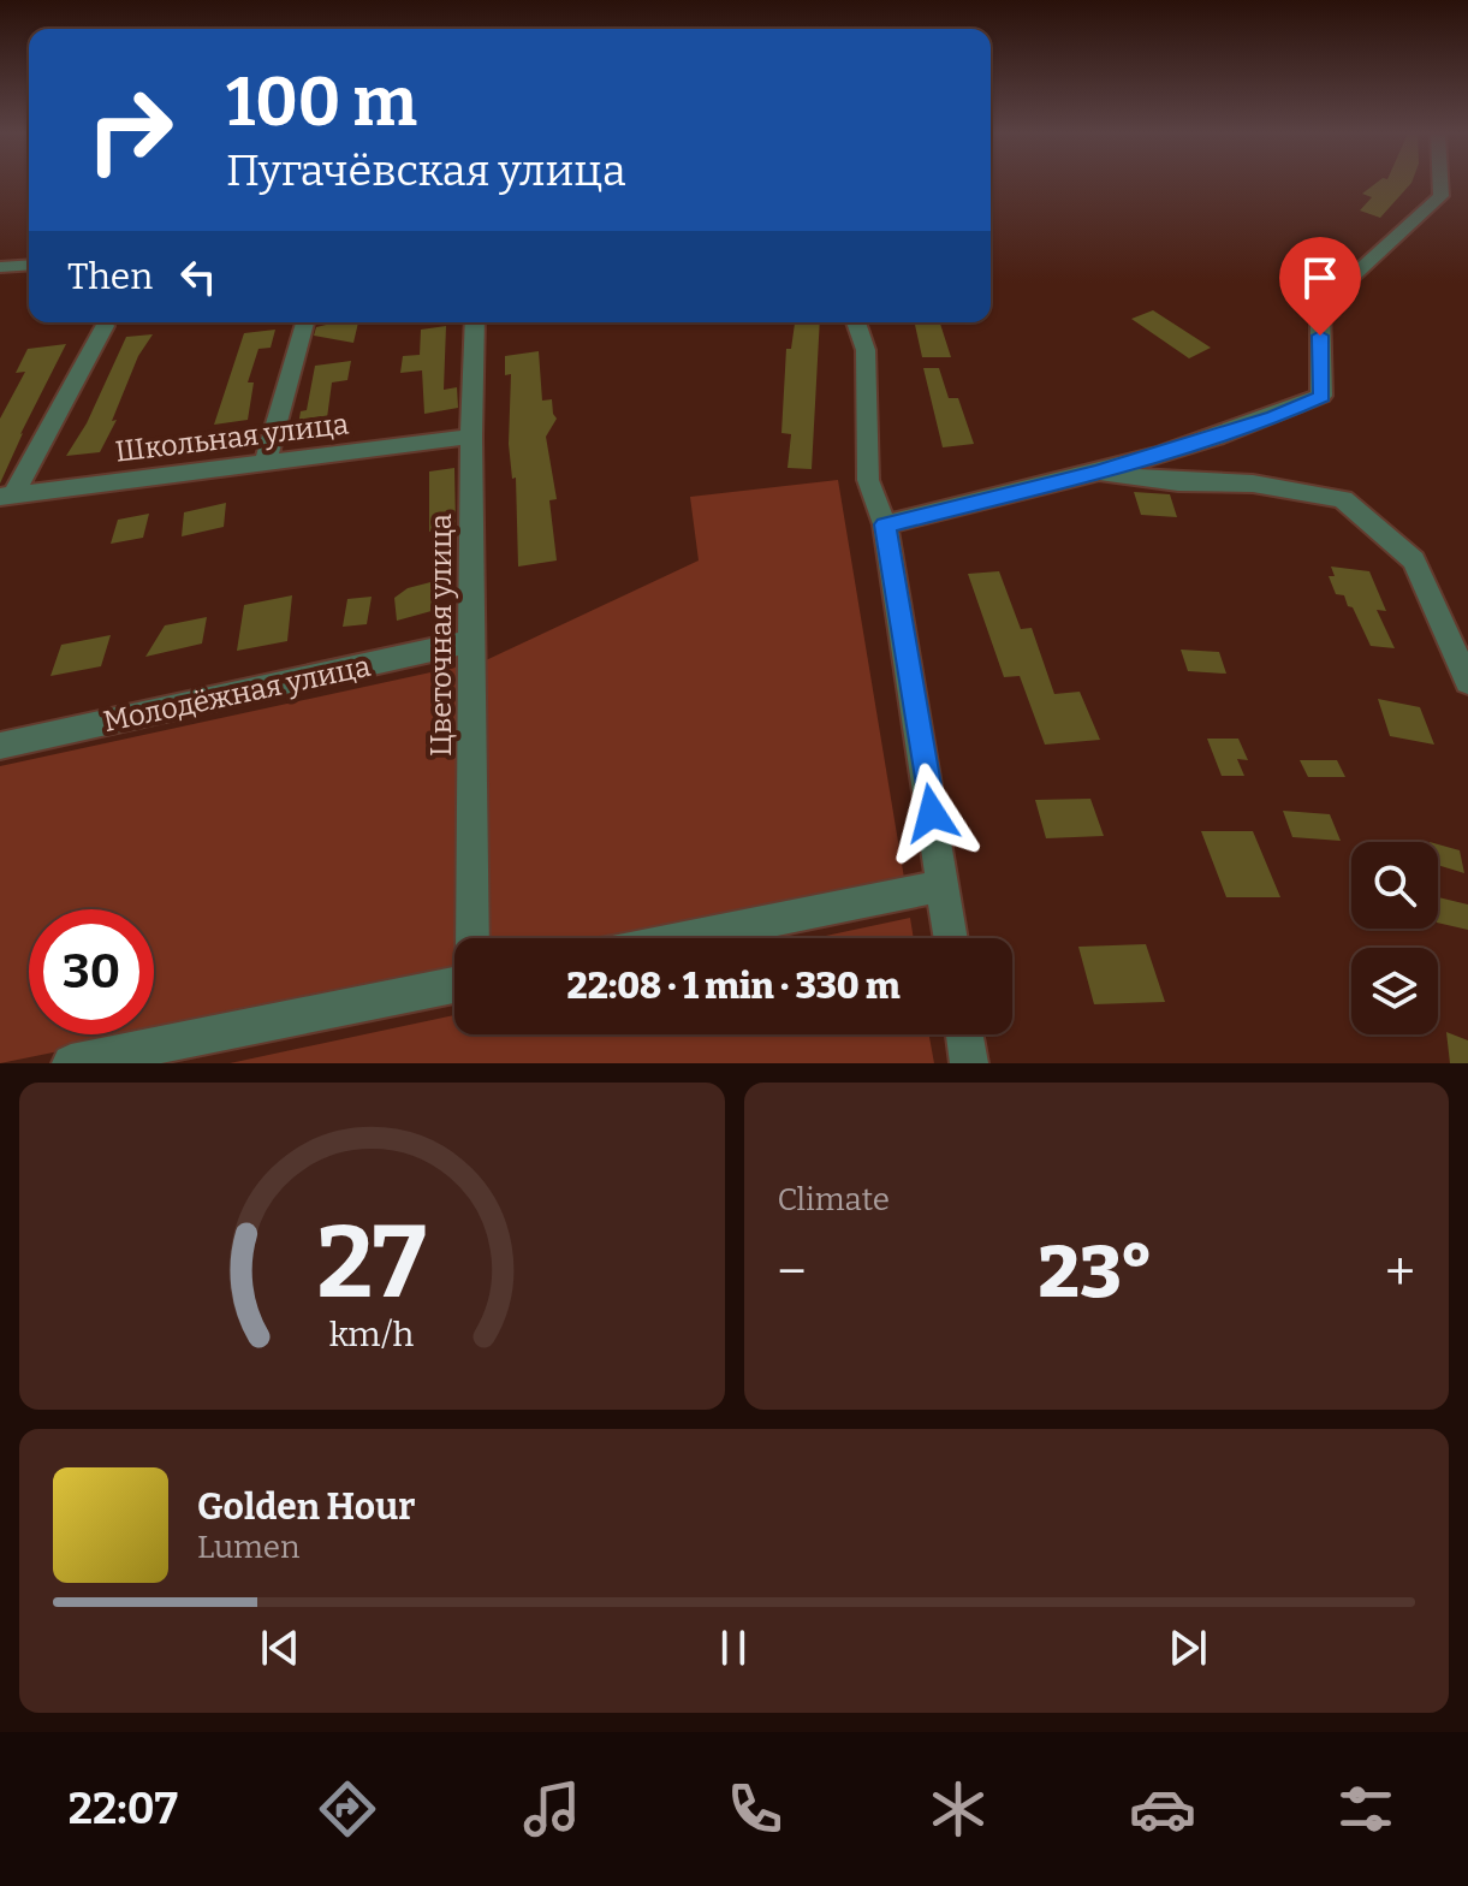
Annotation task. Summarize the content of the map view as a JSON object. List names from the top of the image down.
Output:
{
  "streets": {
    "street": ["Школьная улица", "Цветочная улица", "Молодёжная улица"]
  },
  "crossings": [
    ["Школьная улица", "Цветочная улица"],
    ["Цветочная улица", "Молодёжная улица"]
  ],
  "page": {
    "turn": ["100 m", "Пугачёвская улица"],
    "then": "Then",
    "limit": "30",
    "trip": "22:08 · 1 min · 330 m",
    "tile": "Climate",
    "heat": ["−", "23°", "+"],
    "song": ["Golden Hour", "Lumen"],
    "tabs": "22:07",
    "gauge": ["27", "km/h"]
  }
}
